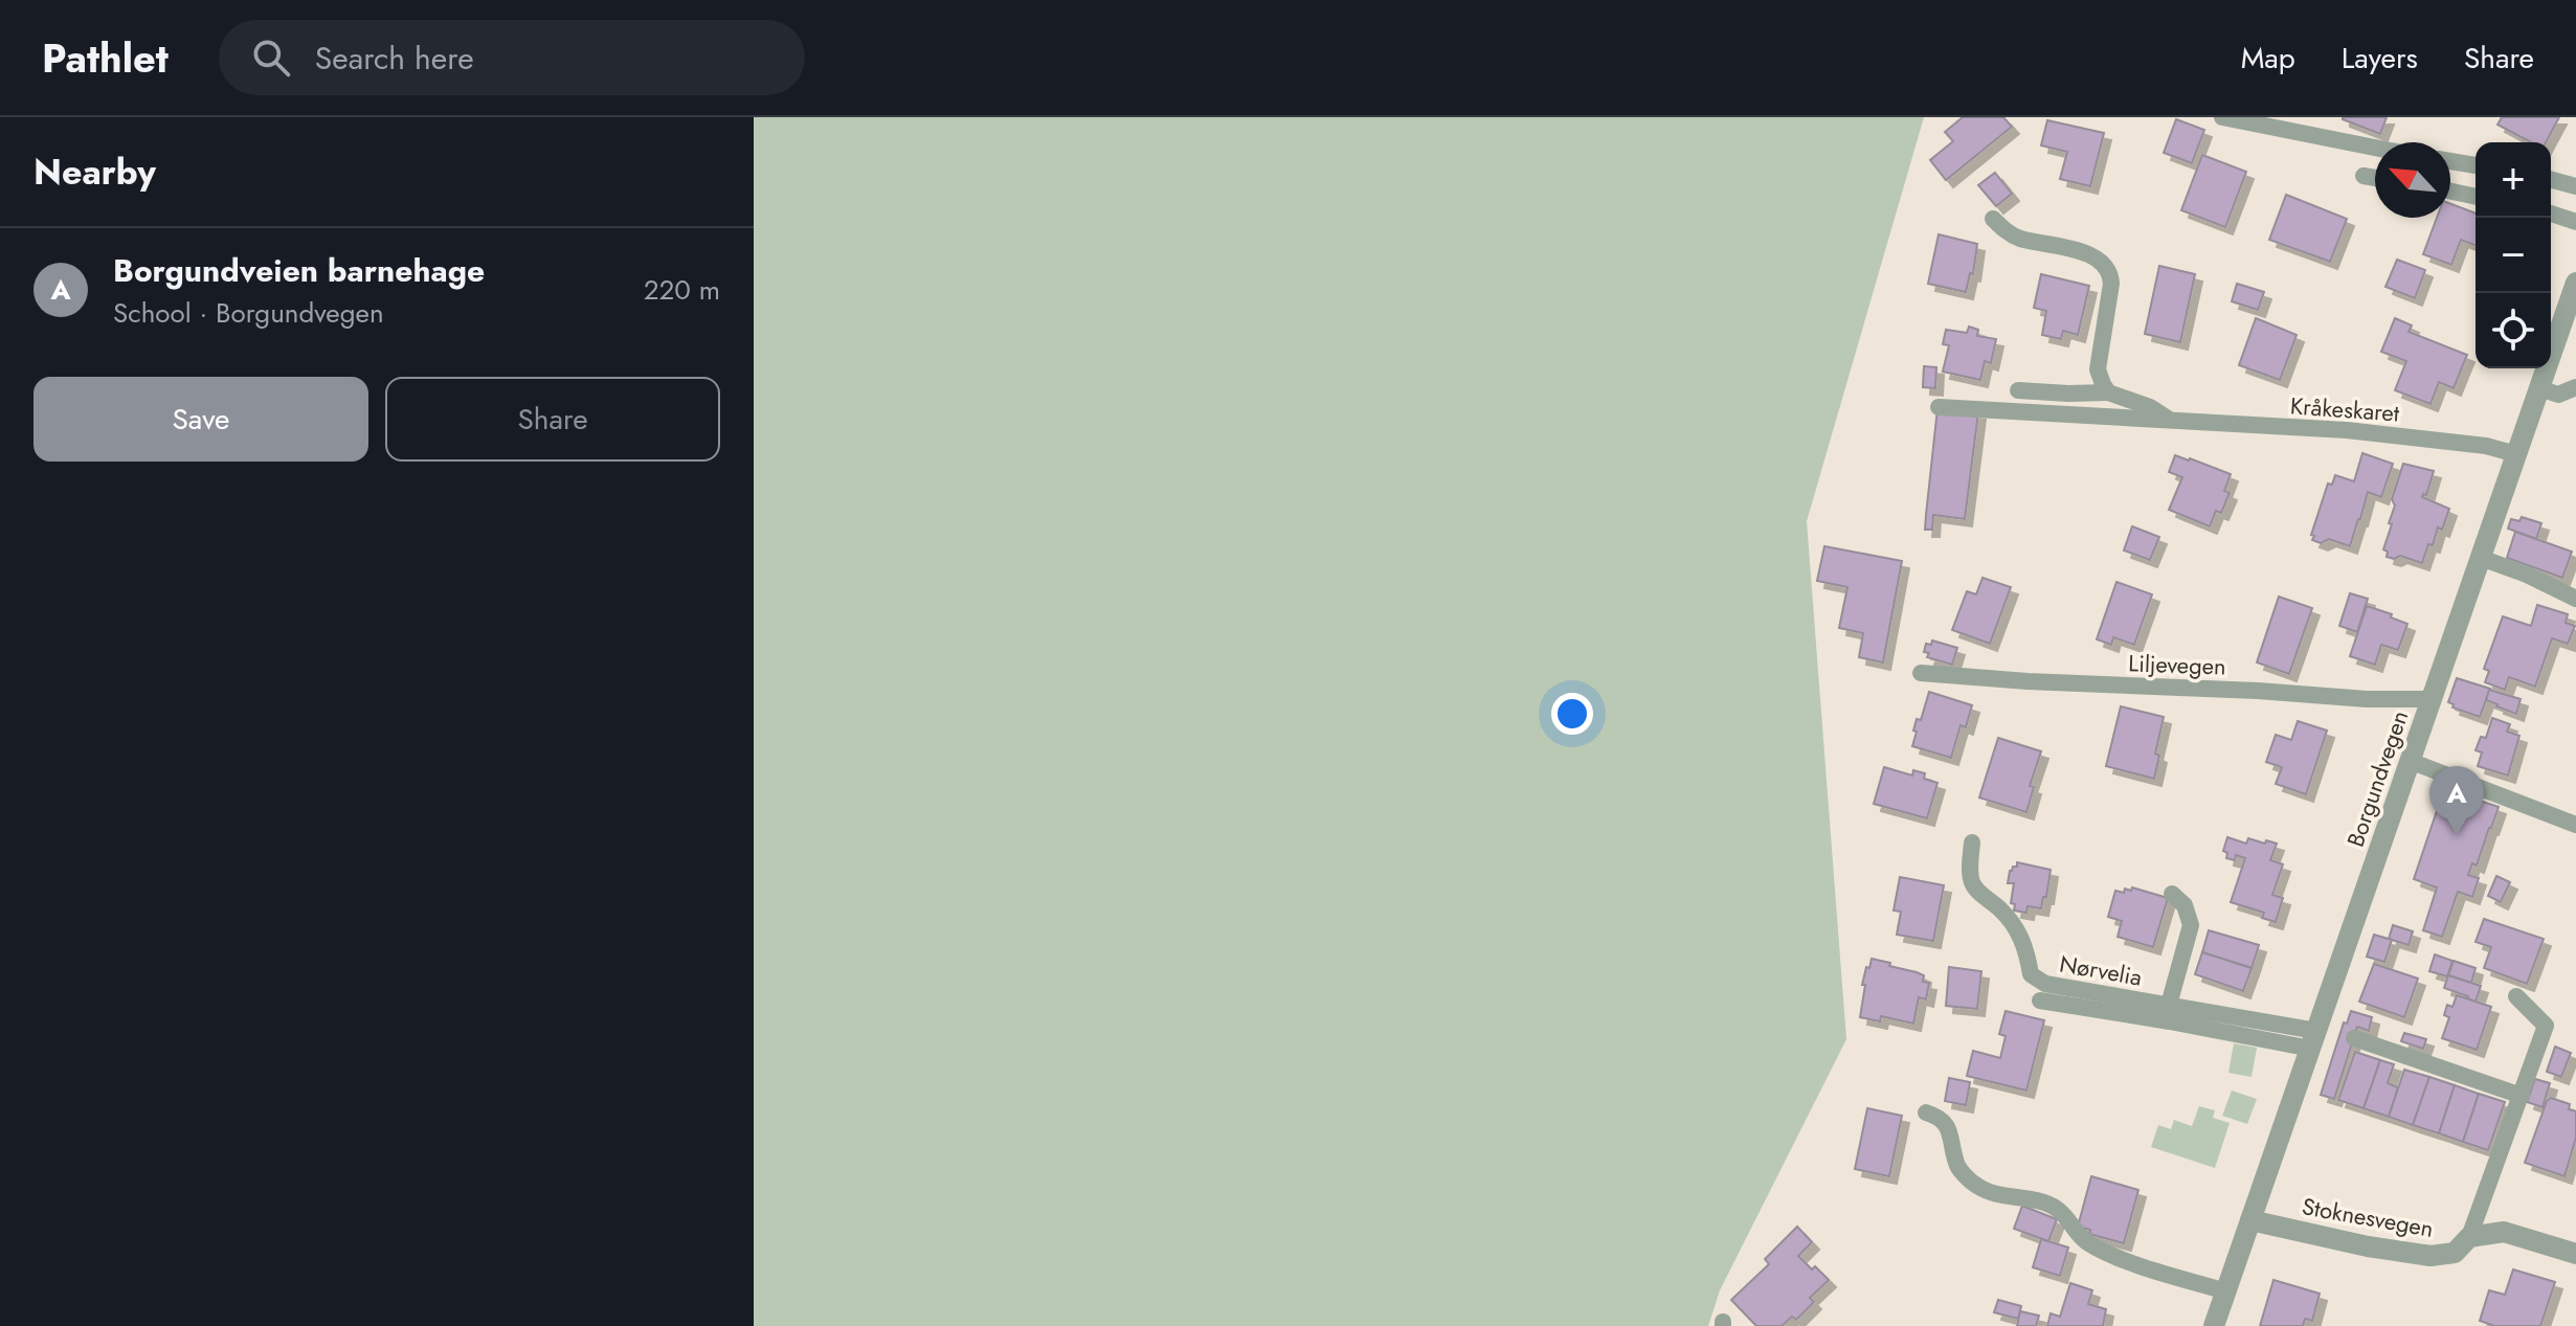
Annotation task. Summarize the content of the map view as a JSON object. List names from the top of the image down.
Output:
{
  "streets": {
    "street": ["Borgundvegen", "Stoknesvegen"],
    "lane": ["Kråkeskaret", "Liljevegen", "Nørvelia"]
  },
  "crossings": [
    ["Kråkeskaret", "Borgundvegen"],
    ["Liljevegen", "Borgundvegen"],
    ["Borgundvegen", "Nørvelia"],
    ["Borgundvegen", "Stoknesvegen"]
  ],
  "north": "top left",
  "page": {
    "header": "Pathlet",
    "search": "Search here",
    "nav": ["Map", "Layers", "Share"],
    "heading": "Nearby",
    "map_buttons": ["+", "−"],
    "list": [
      {
        "mark": "A",
        "name": "Borgundveien barnehage",
        "note": "School · Borgundvegen",
        "value": "220 m"
      }
    ],
    "buttons": ["Save", "Share"],
    "pins": "A"
  }
}
